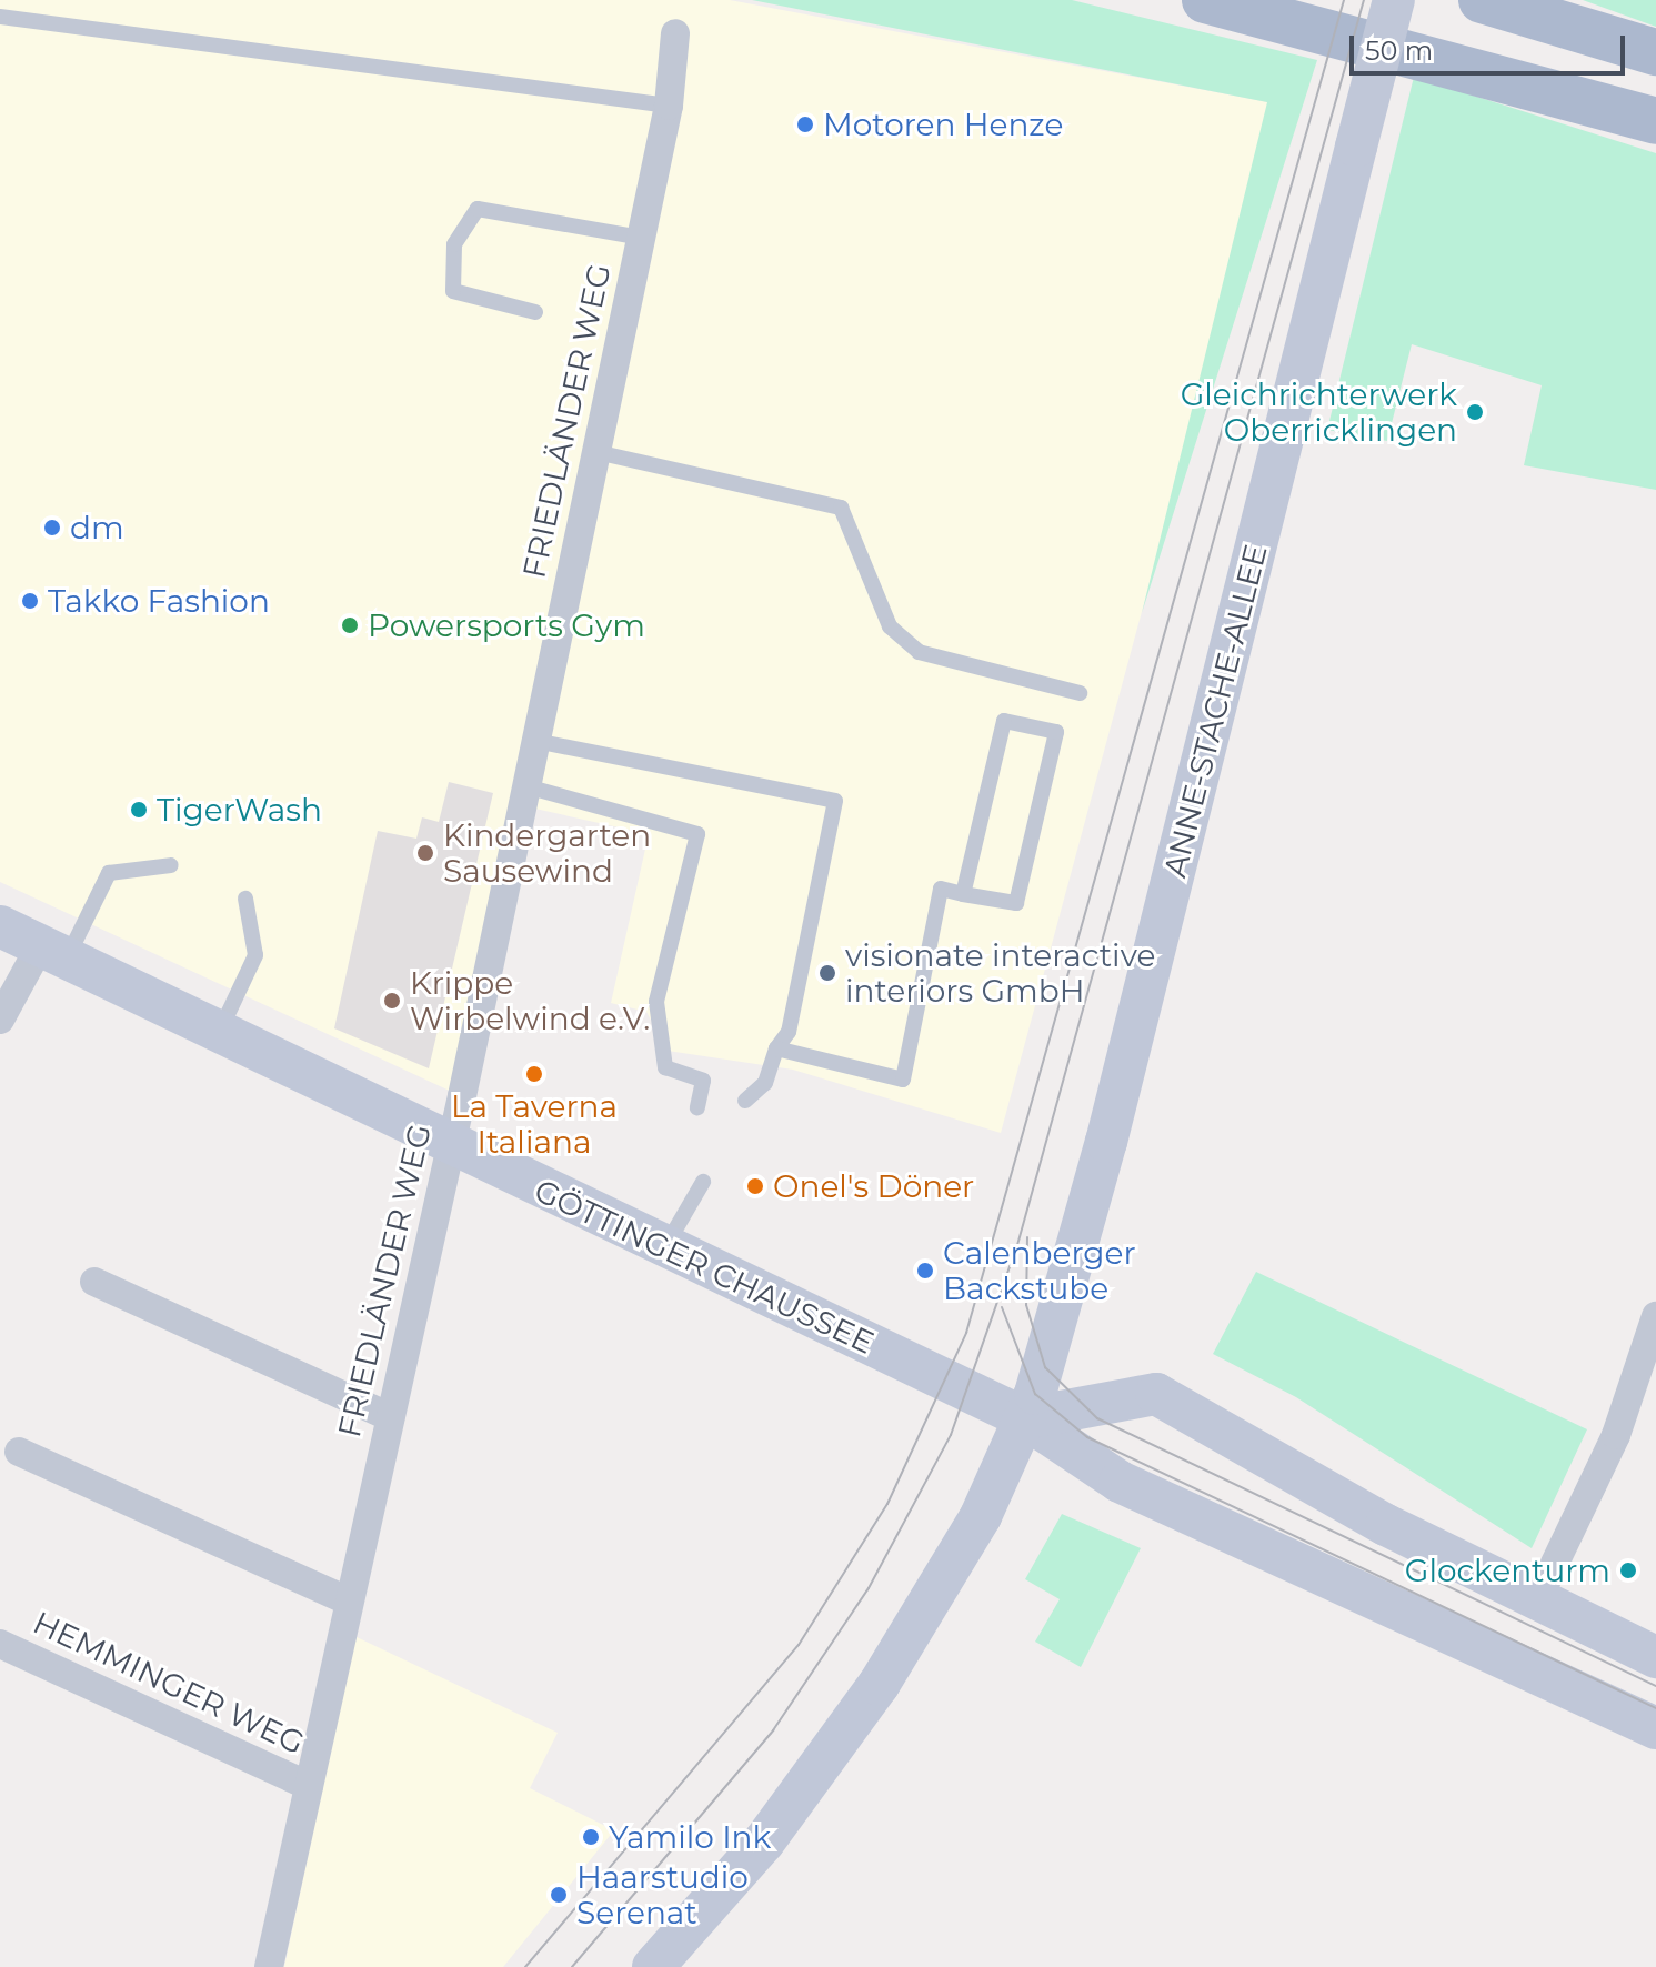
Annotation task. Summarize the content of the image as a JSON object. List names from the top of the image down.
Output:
{
  "streets": {
    "street": [
      "FRIEDLÄNDER WEG",
      "ANNE-STACHE-ALLEE",
      "GÖTTINGER CHAUSSEE",
      "HEMMINGER WEG"
    ]
  },
  "crossings": [
    ["FRIEDLÄNDER WEG", "GÖTTINGER CHAUSSEE"],
    ["FRIEDLÄNDER WEG", "HEMMINGER WEG"],
    ["ANNE-STACHE-ALLEE", "GÖTTINGER CHAUSSEE"]
  ],
  "places": [
    "Motoren Henze",
    "Gleichrichterwerk Oberricklingen",
    "dm",
    "Takko Fashion",
    "Powersports Gym",
    "TigerWash",
    "Kindergarten Sausewind",
    "visionate interactive interiors GmbH",
    "Krippe Wirbelwind e.V.",
    "La Taverna Italiana",
    "Onel's Döner",
    "Calenberger Backstube",
    "Glockenturm",
    "Yamilo Ink",
    "Haarstudio Serenat"
  ],
  "scale_bar": "50 m"
}
